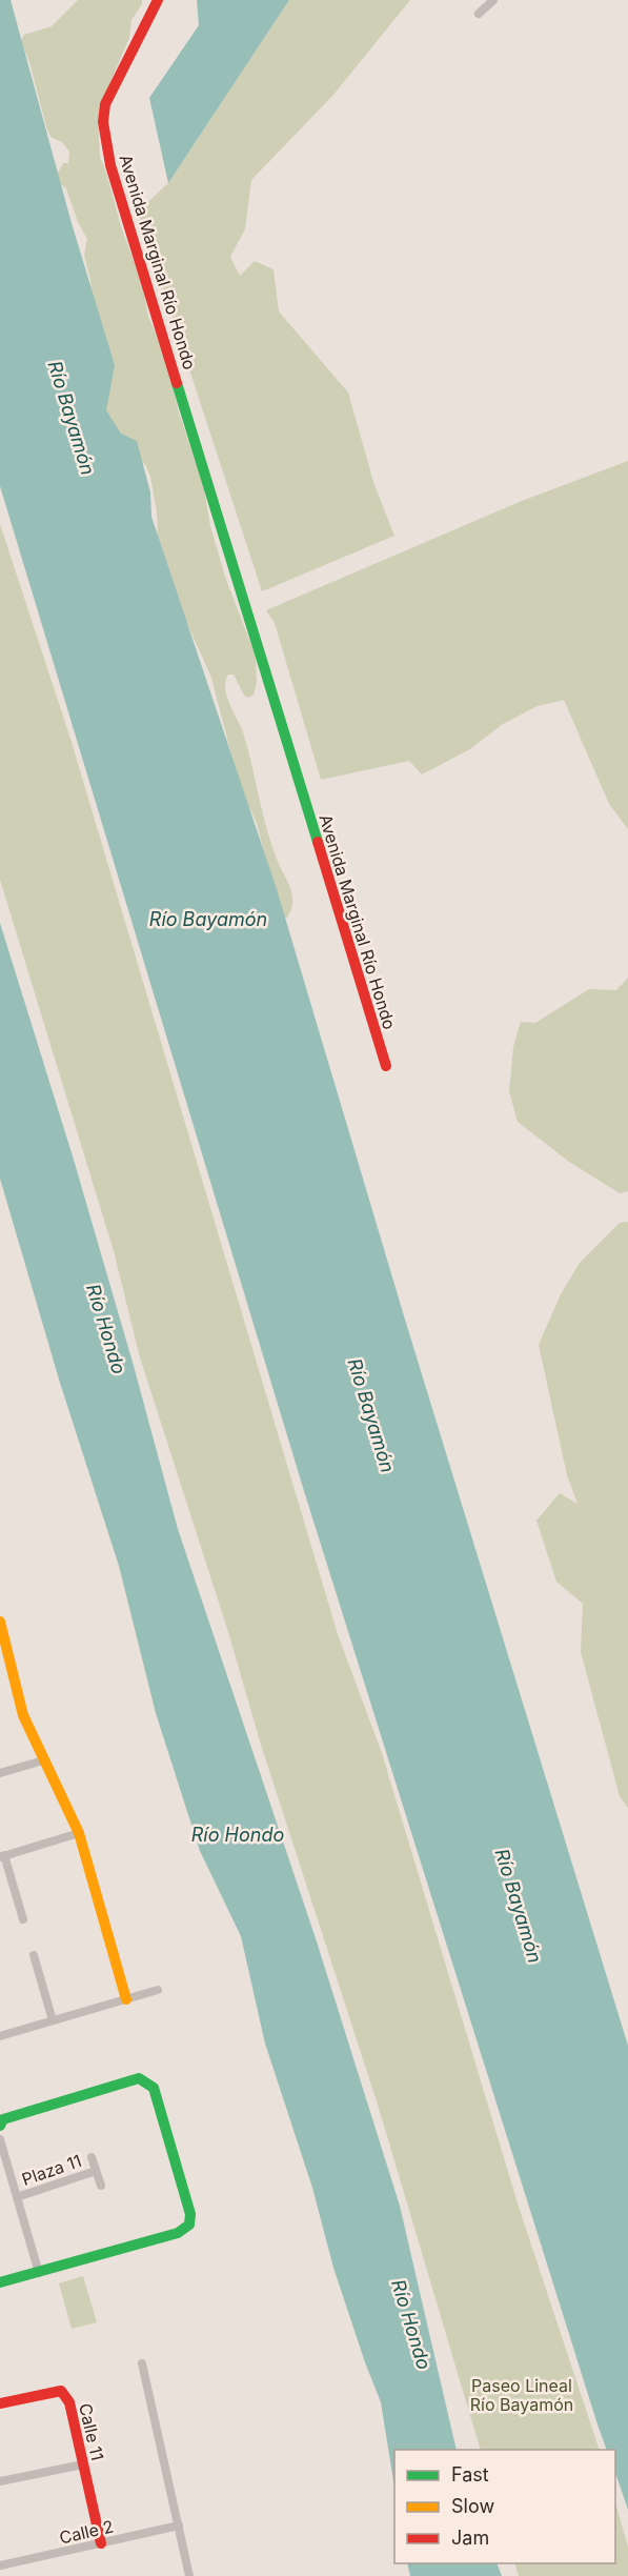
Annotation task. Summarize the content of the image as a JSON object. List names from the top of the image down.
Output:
{
  "streets": {
    "street": [
      "Avenida Marginal Río Hondo",
      "Plaza 11",
      "Calle 11",
      "Calle 2"
    ]
  },
  "crossings": [
    ["Calle 11", "Calle 2"]
  ],
  "water": ["Río Bayamón", "Río Hondo"],
  "parks": ["Paseo Lineal Río Bayamón"],
  "legend": ["Fast", "Slow", "Jam"]
}
